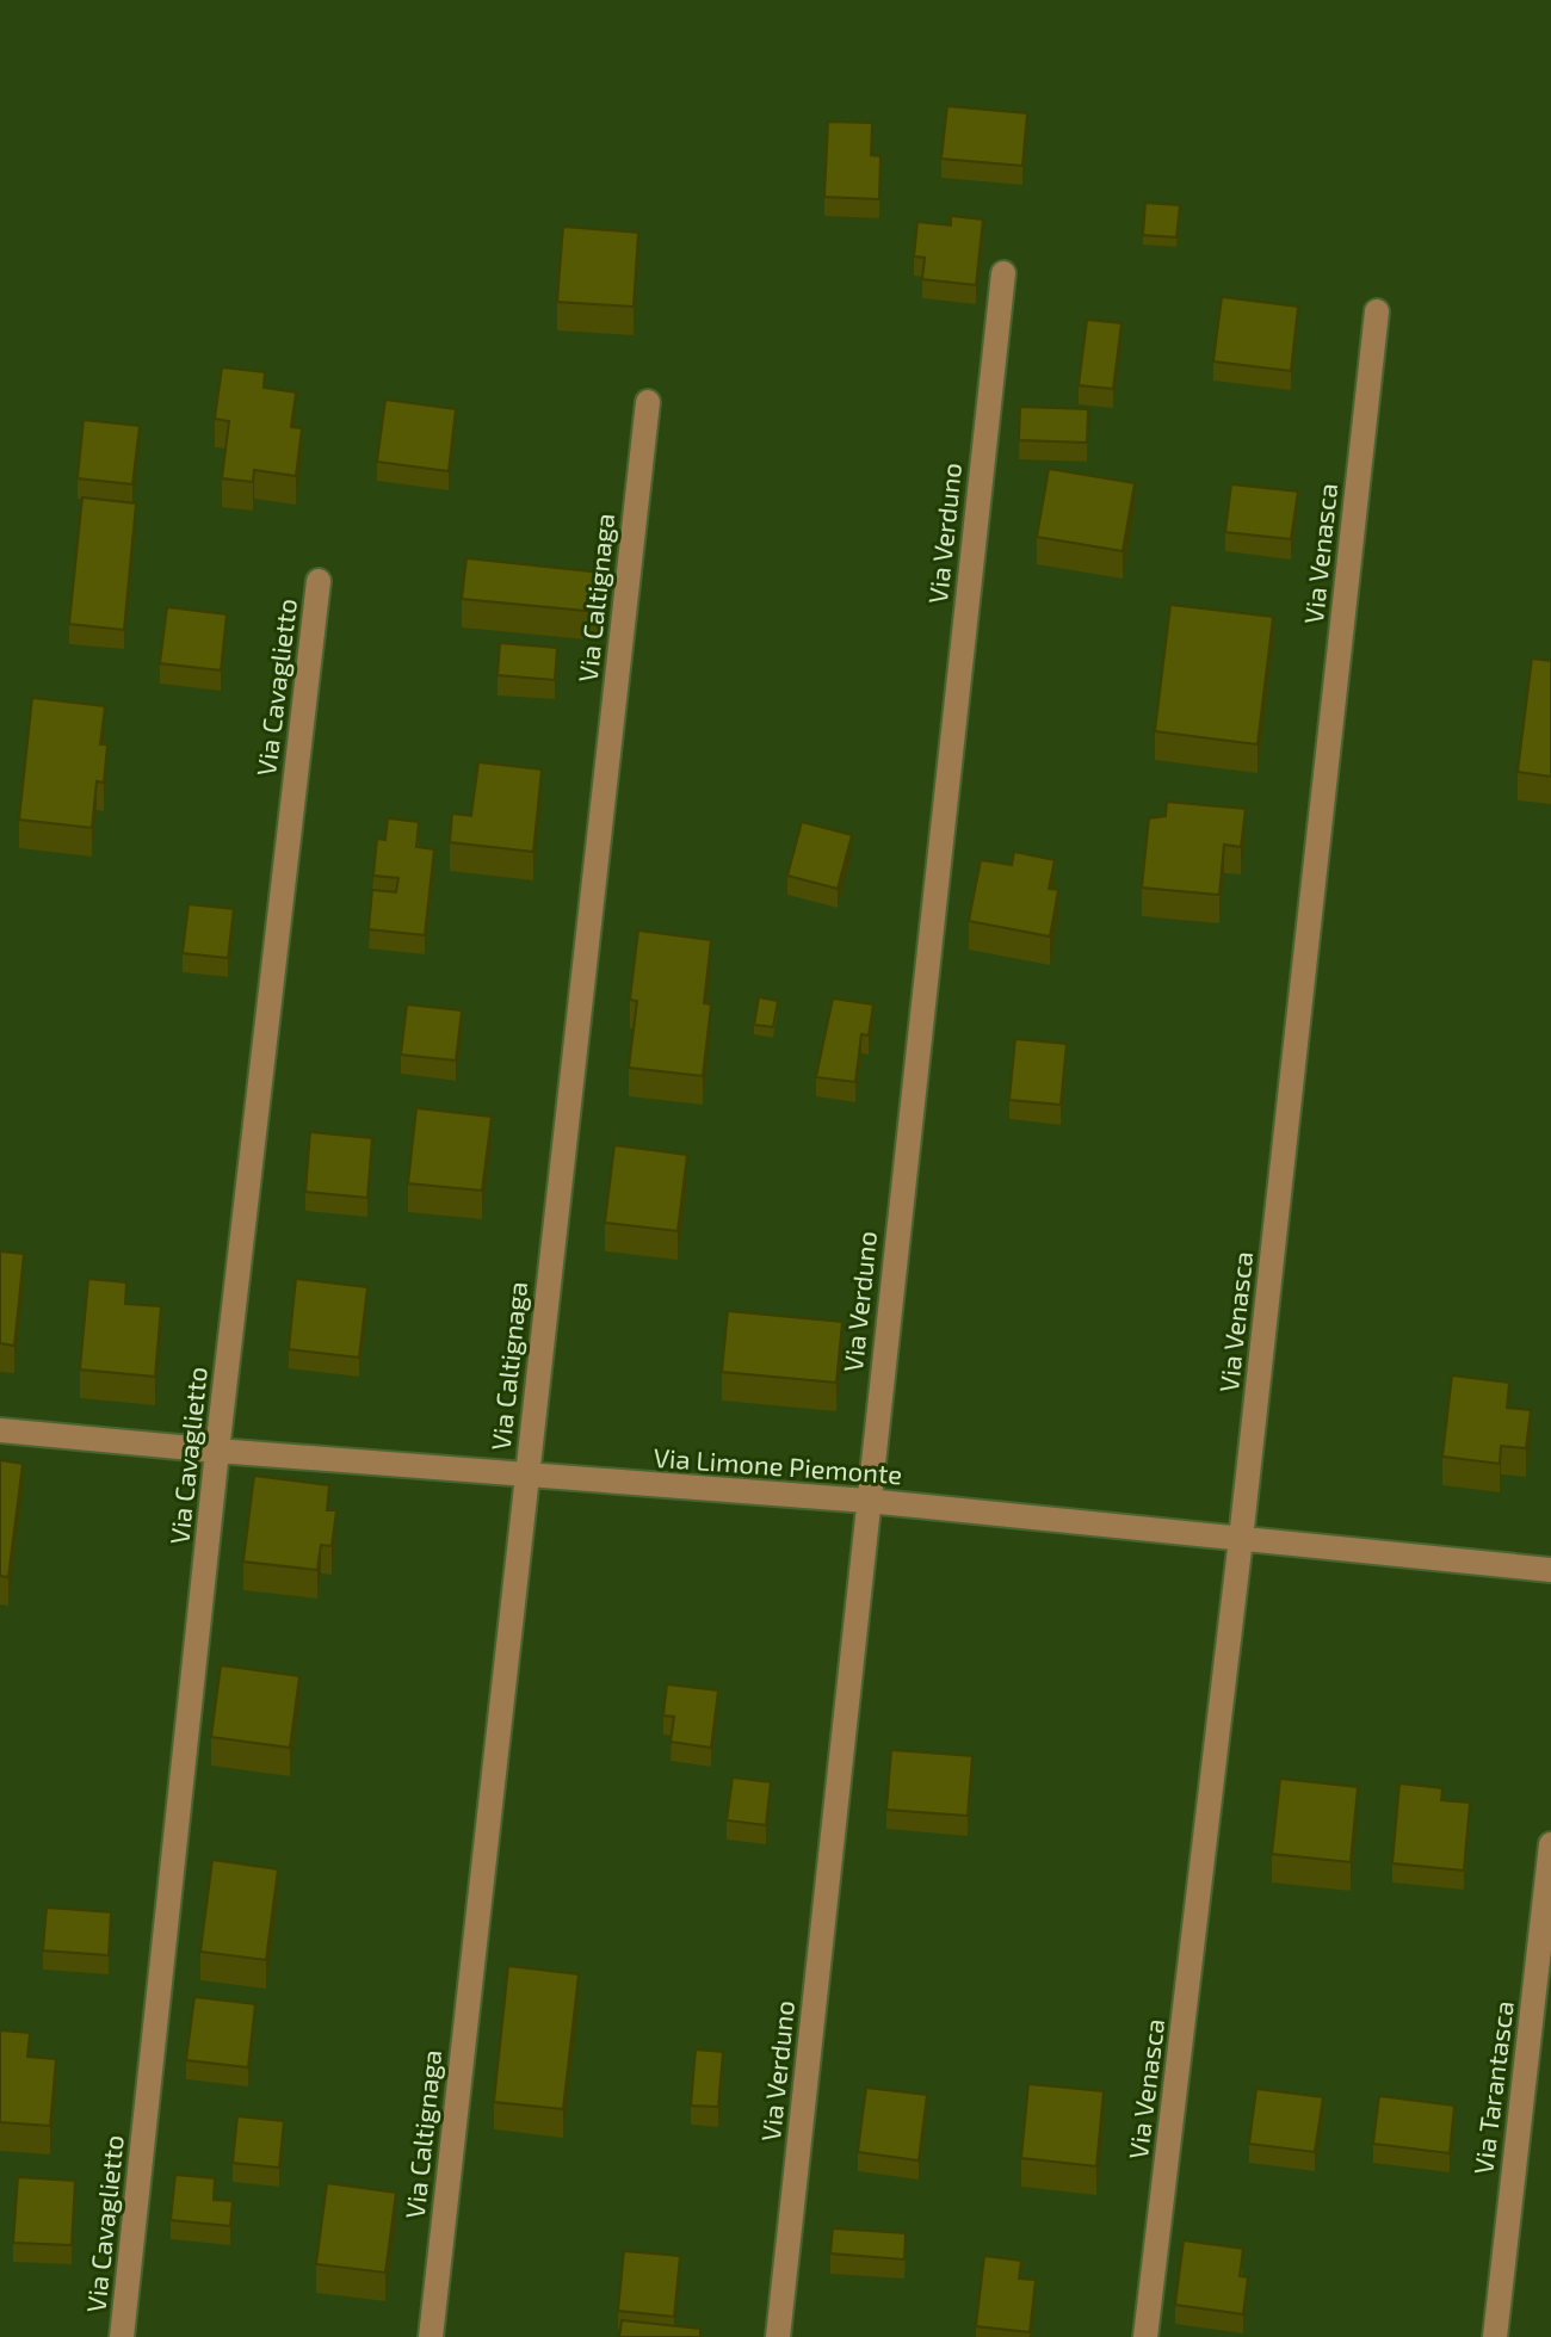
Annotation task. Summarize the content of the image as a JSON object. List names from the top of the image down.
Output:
{
  "streets": {
    "street": [
      "Via Verduno",
      "Via Venasca",
      "Via Caltignaga",
      "Via Cavaglietto",
      "Via Limone Piemonte",
      "Via Tarantasca"
    ]
  },
  "crossings": [
    ["Via Verduno", "Via Limone Piemonte"],
    ["Via Venasca", "Via Limone Piemonte"],
    ["Via Caltignaga", "Via Limone Piemonte"],
    ["Via Cavaglietto", "Via Limone Piemonte"]
  ]
}
